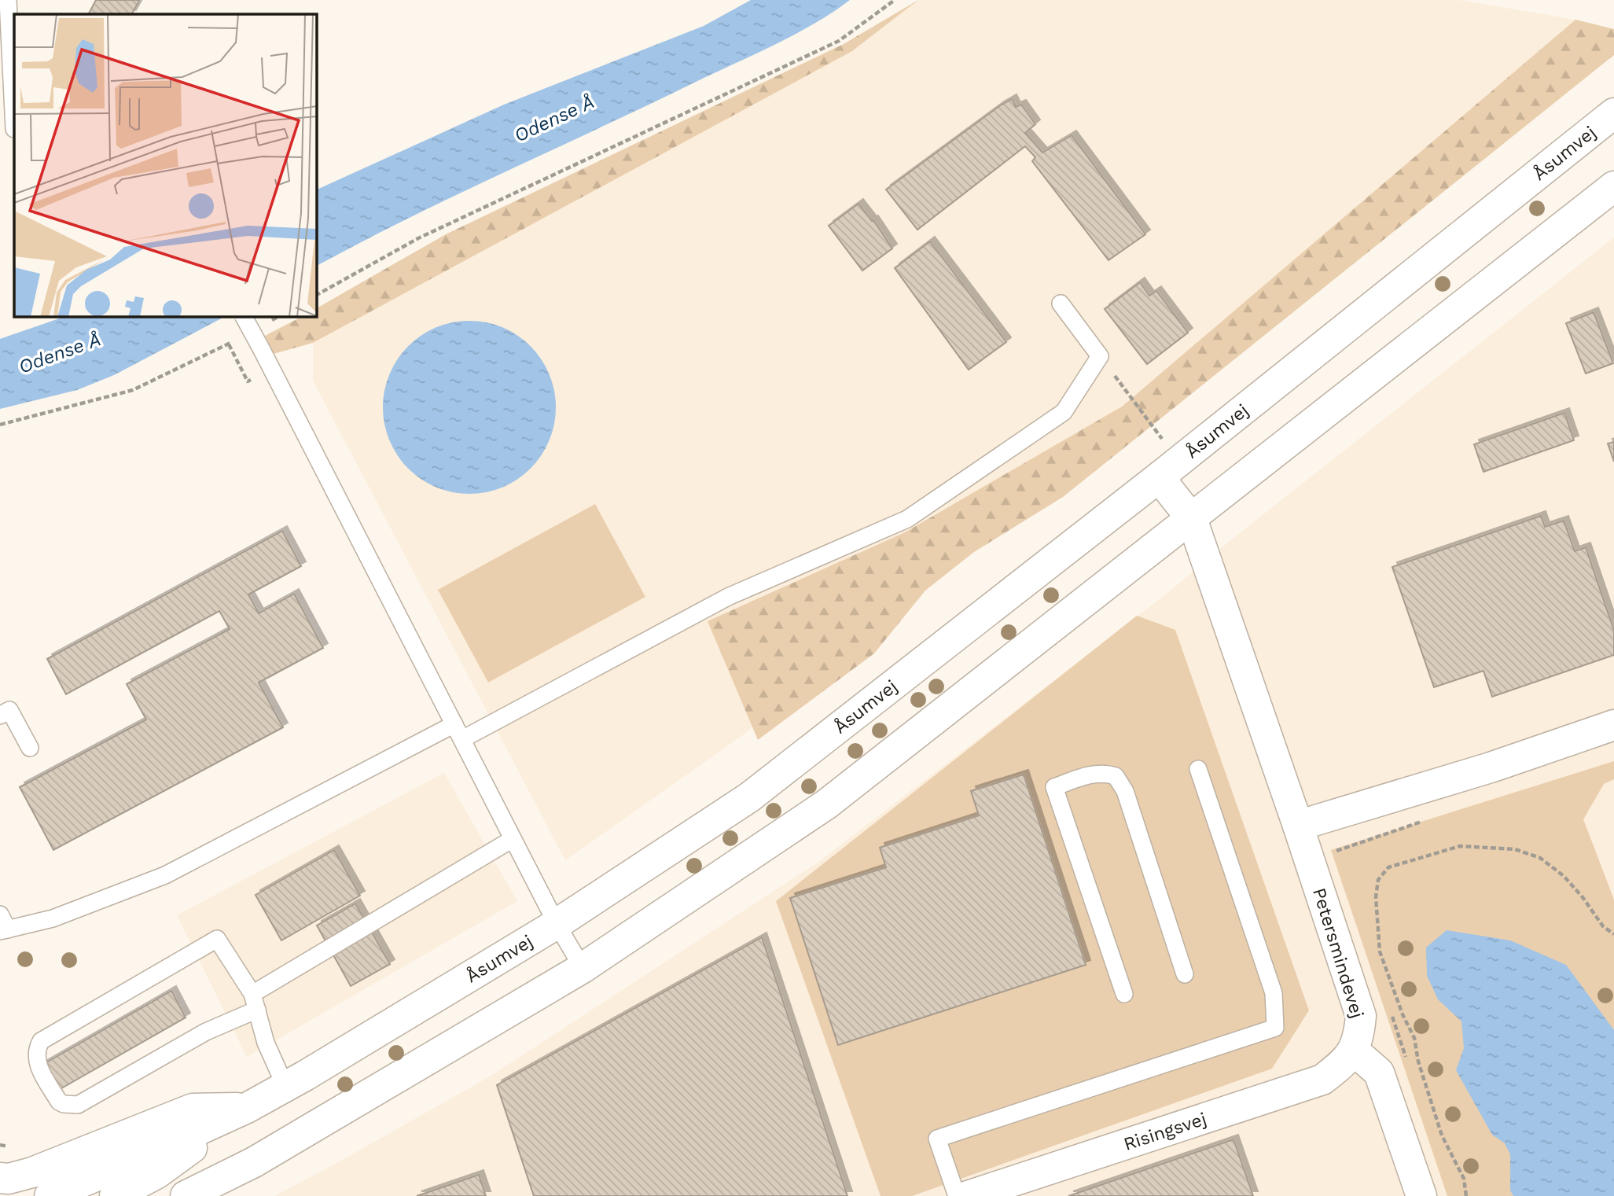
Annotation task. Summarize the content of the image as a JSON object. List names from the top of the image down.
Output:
{
  "streets": {
    "street": ["Åsumvej", "Petersmindevej", "Risingsvej"]
  },
  "crossings": [
    ["Åsumvej", "Petersmindevej"],
    ["Petersmindevej", "Risingsvej"]
  ],
  "water": ["Odense Å"]
}
